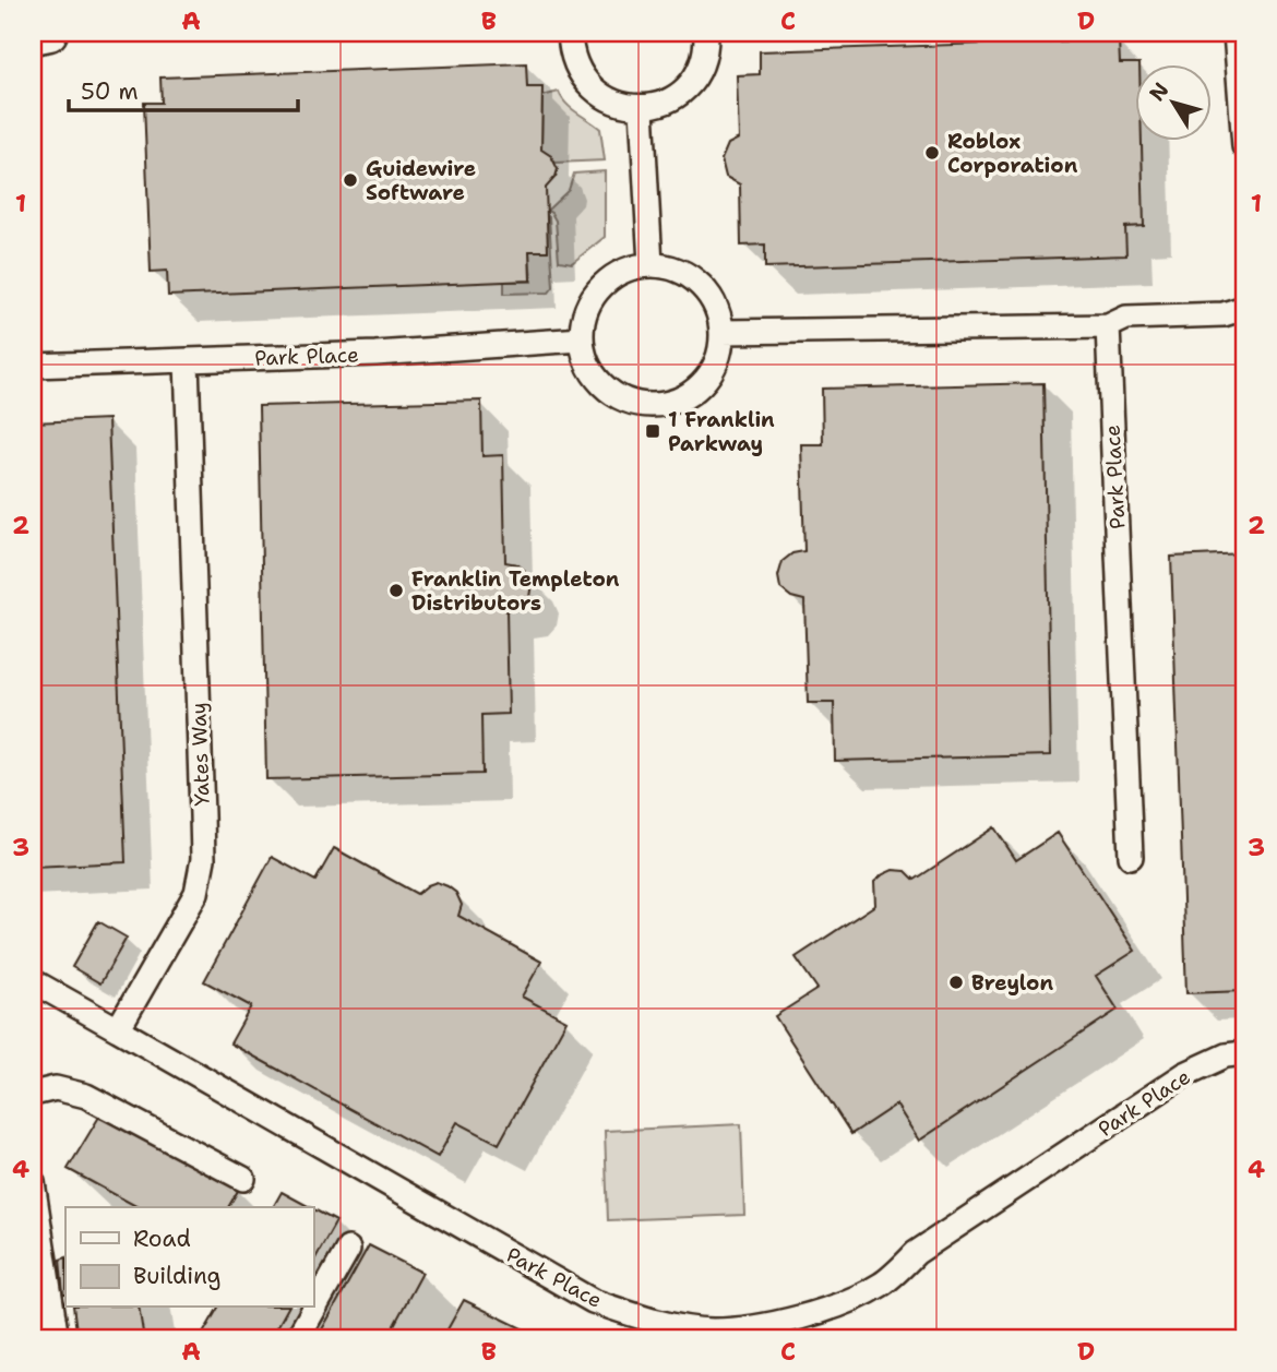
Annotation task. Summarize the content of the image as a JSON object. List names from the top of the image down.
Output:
{
  "streets": {
    "street": ["Park Place", "Yates Way"]
  },
  "crossings": [
    ["Park Place", "Yates Way"]
  ],
  "places": {
    "other": [
      "Roblox Corporation",
      "Guidewire Software",
      "Franklin Templeton Distributors",
      "Breylon"
    ],
    "transit": ["1 Franklin Parkway"]
  },
  "legend": ["Road", "Building"],
  "scale_bar": "50 m",
  "north": "top left",
  "grid": {
    "columns": [
      "A",
      "B",
      "C",
      "D"
    ],
    "rows": [
      "1",
      "2",
      "3",
      "4"
    ]
  }
}
